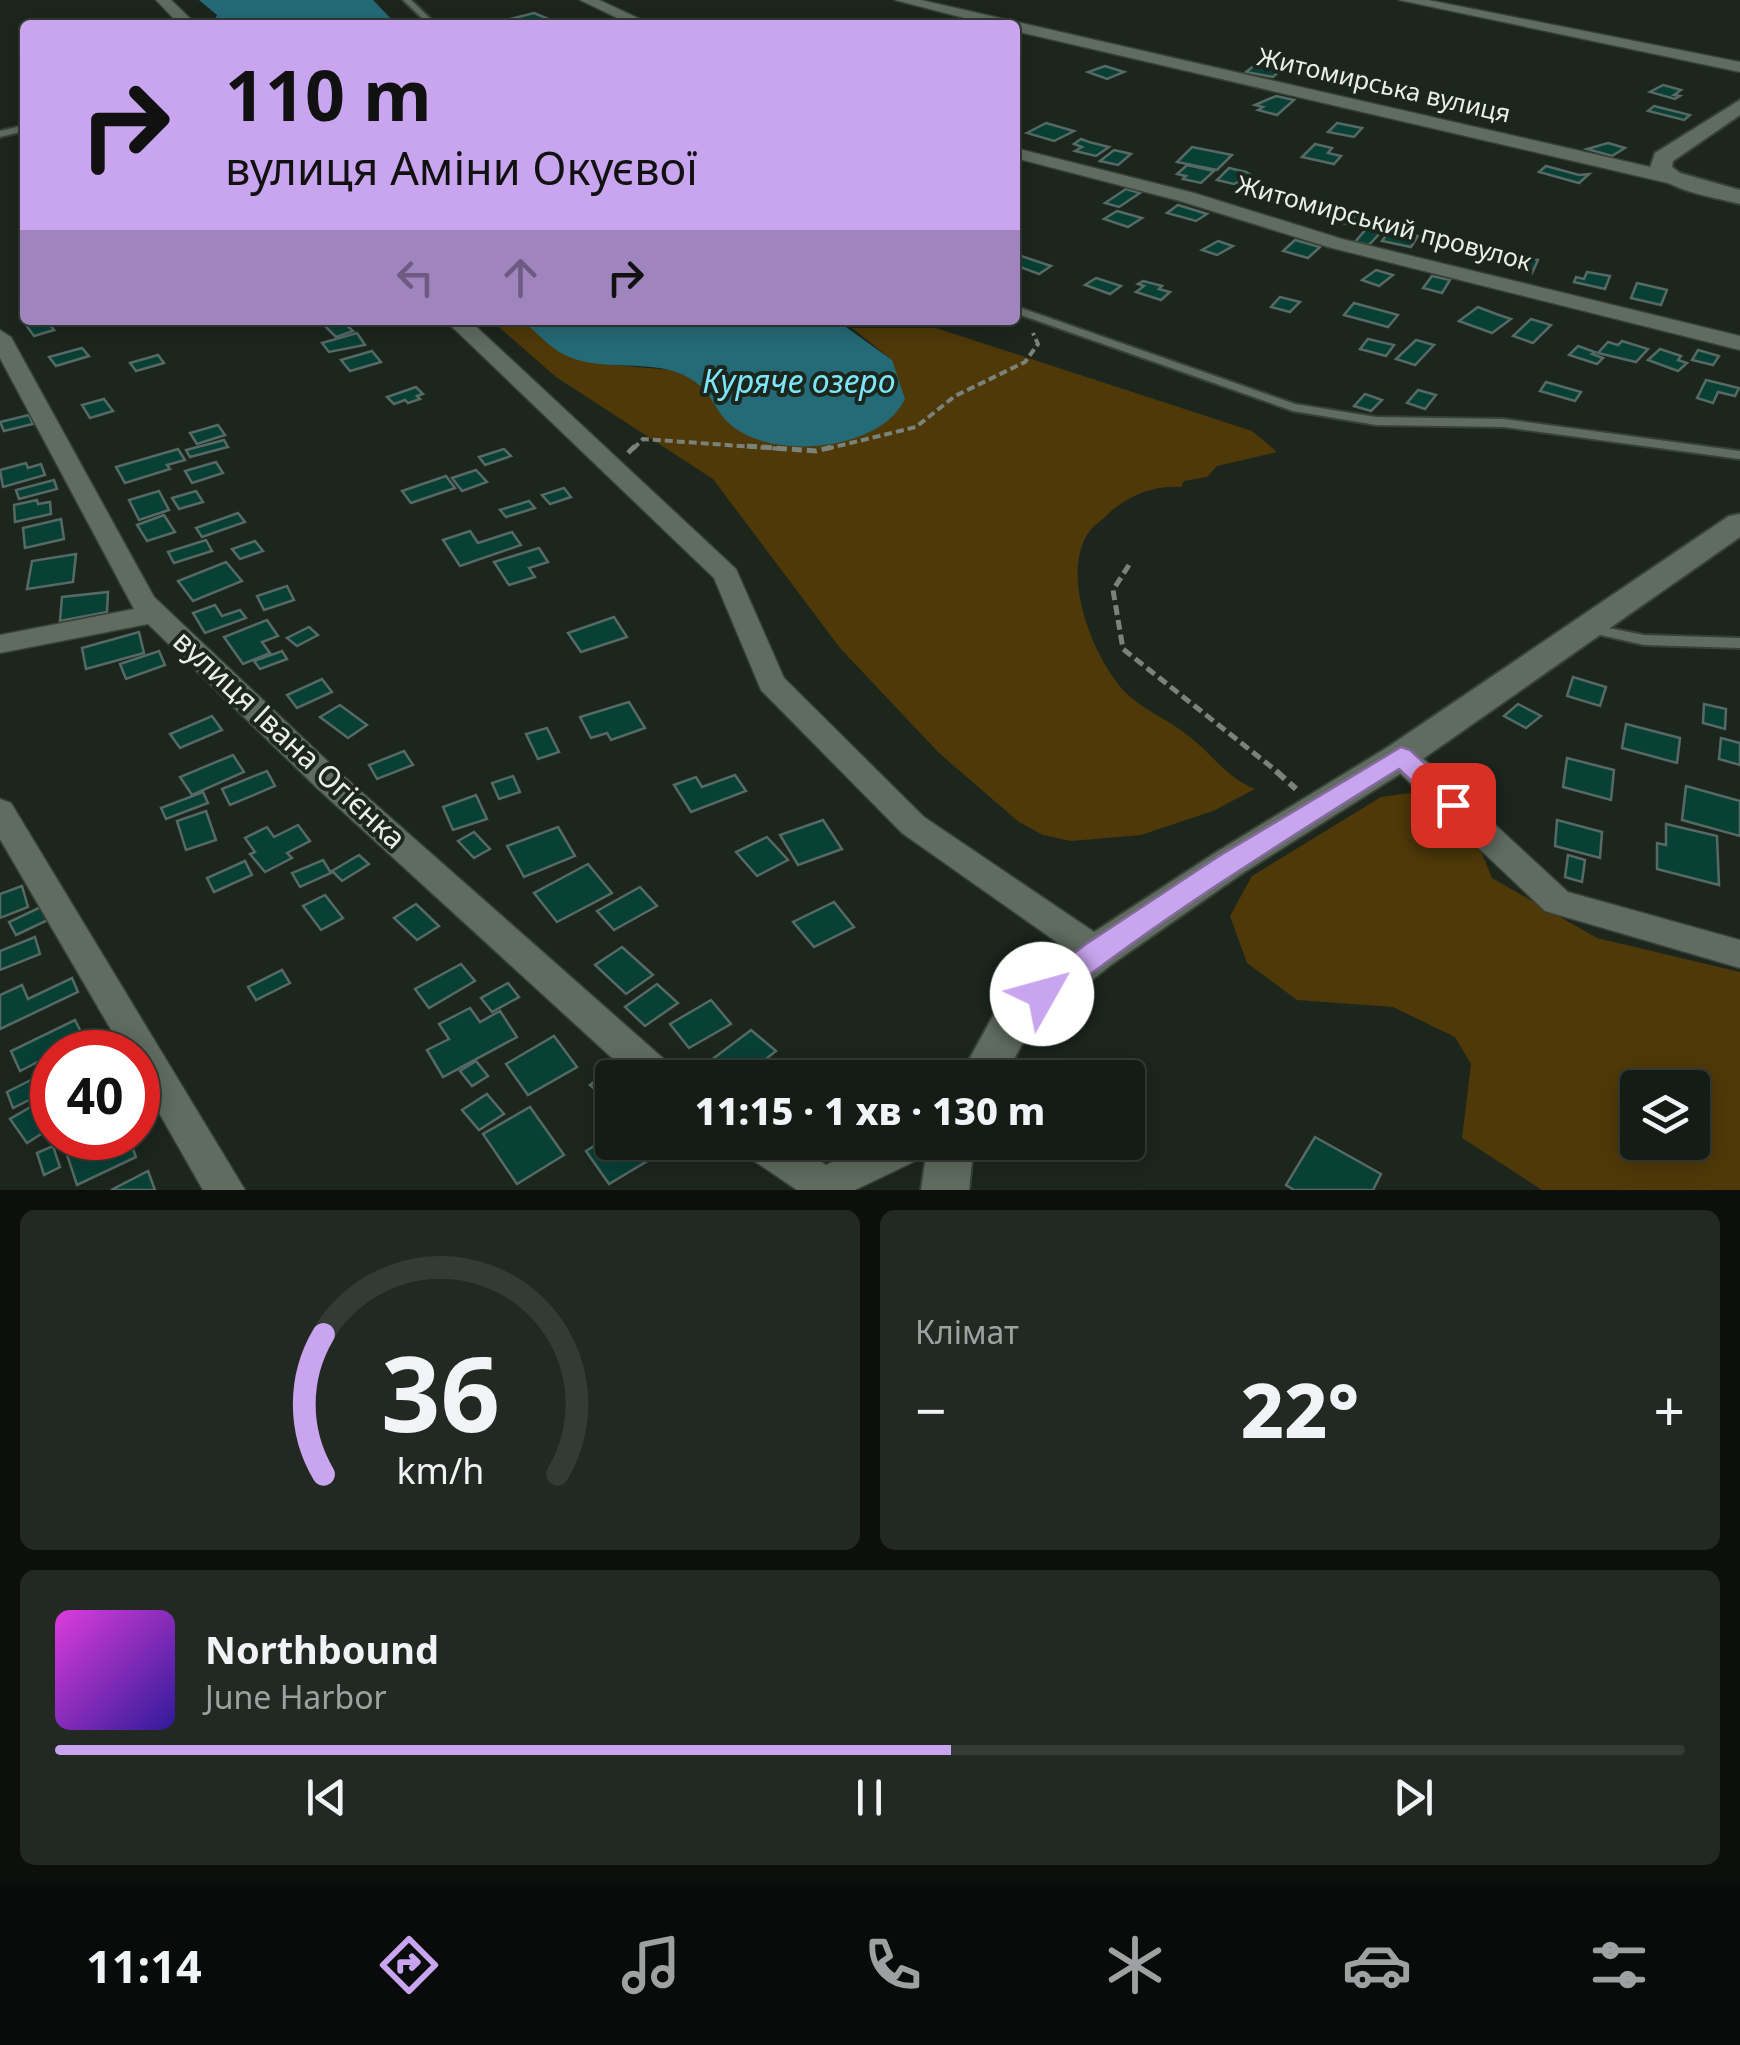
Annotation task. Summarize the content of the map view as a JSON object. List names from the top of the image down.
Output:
{
  "streets": {
    "street": ["Житомирська вулиця", "Житомирський провулок", "вулиця Івана Огієнка"]
  },
  "water": ["Куряче озеро"],
  "page": {
    "turn": ["110 m", "вулиця Аміни Окуєвої"],
    "limit": "40",
    "trip": "11:15 · 1 хв · 130 m",
    "tile": "Клімат",
    "heat": ["−", "22°", "+"],
    "song": ["Northbound", "June Harbor"],
    "tabs": "11:14",
    "gauge": ["36", "km/h"]
  }
}
